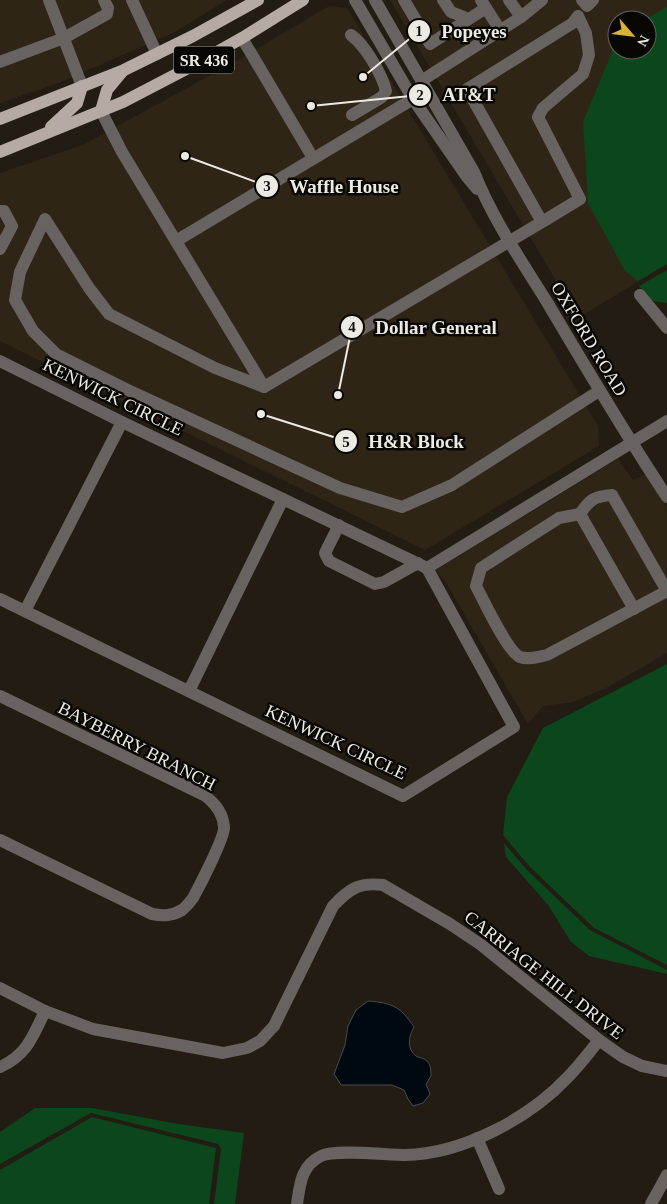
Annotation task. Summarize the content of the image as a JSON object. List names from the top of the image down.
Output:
{
  "streets": {
    "main road": ["SR 436"],
    "street": [
      "OXFORD ROAD",
      "KENWICK CIRCLE",
      "BAYBERRY BRANCH",
      "CARRIAGE HILL DRIVE"
    ]
  },
  "places": [
    "Popeyes",
    "AT&T",
    "Waffle House",
    "Dollar General",
    "H&R Block"
  ],
  "north": "bottom right"
}
